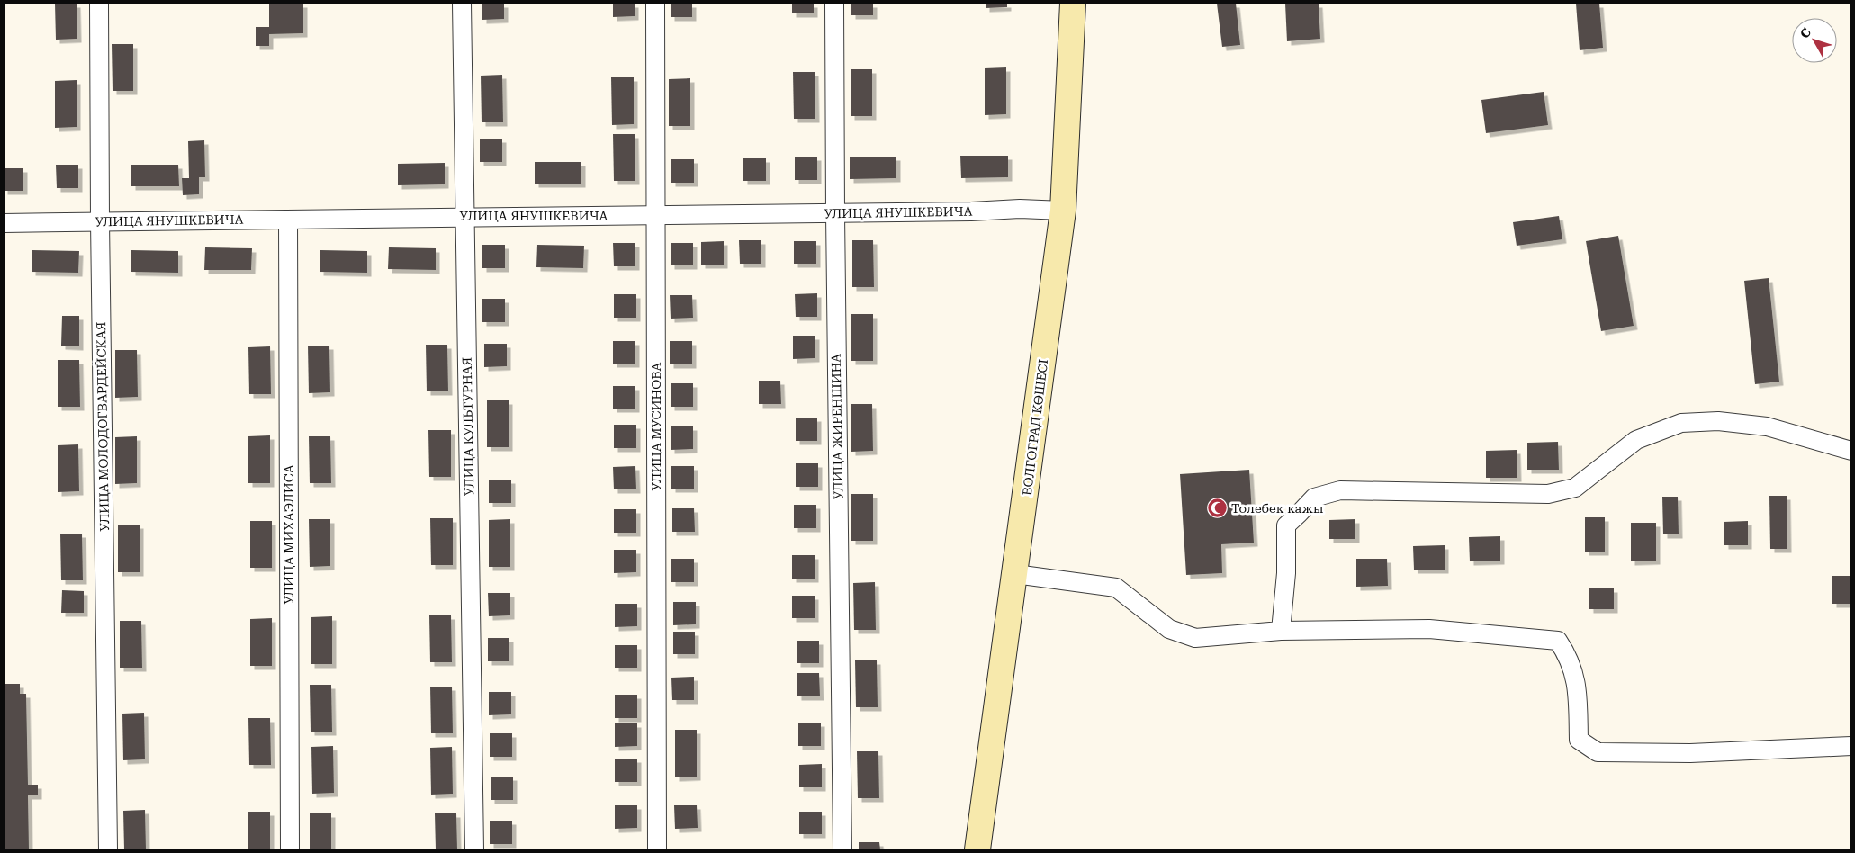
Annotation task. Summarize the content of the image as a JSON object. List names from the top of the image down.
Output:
{
  "streets": {
    "main road": ["ВОЛГОГРАД КӨШЕСІ"],
    "street": [
      "УЛИЦА ЯНУШКЕВИЧА",
      "УЛИЦА МОЛОДОГВАРДЕЙСКАЯ",
      "УЛИЦА КУЛЬТУРНАЯ",
      "УЛИЦА МУСИНОВА",
      "УЛИЦА ЖИРЕНШИНА",
      "УЛИЦА МИХАЭЛИСА"
    ]
  },
  "crossings": [
    ["УЛИЦА ЯНУШКЕВИЧА", "УЛИЦА МОЛОДОГВАРДЕЙСКАЯ"],
    ["УЛИЦА ЯНУШКЕВИЧА", "УЛИЦА КУЛЬТУРНАЯ"],
    ["УЛИЦА ЯНУШКЕВИЧА", "УЛИЦА МУСИНОВА"],
    ["УЛИЦА ЯНУШКЕВИЧА", "УЛИЦА ЖИРЕНШИНА"],
    ["УЛИЦА ЯНУШКЕВИЧА", "ВОЛГОГРАД КӨШЕСІ"],
    ["УЛИЦА ЯНУШКЕВИЧА", "УЛИЦА МИХАЭЛИСА"]
  ],
  "places": {
    "mosque": ["Толебек кажы"]
  },
  "north": "top left"
}
